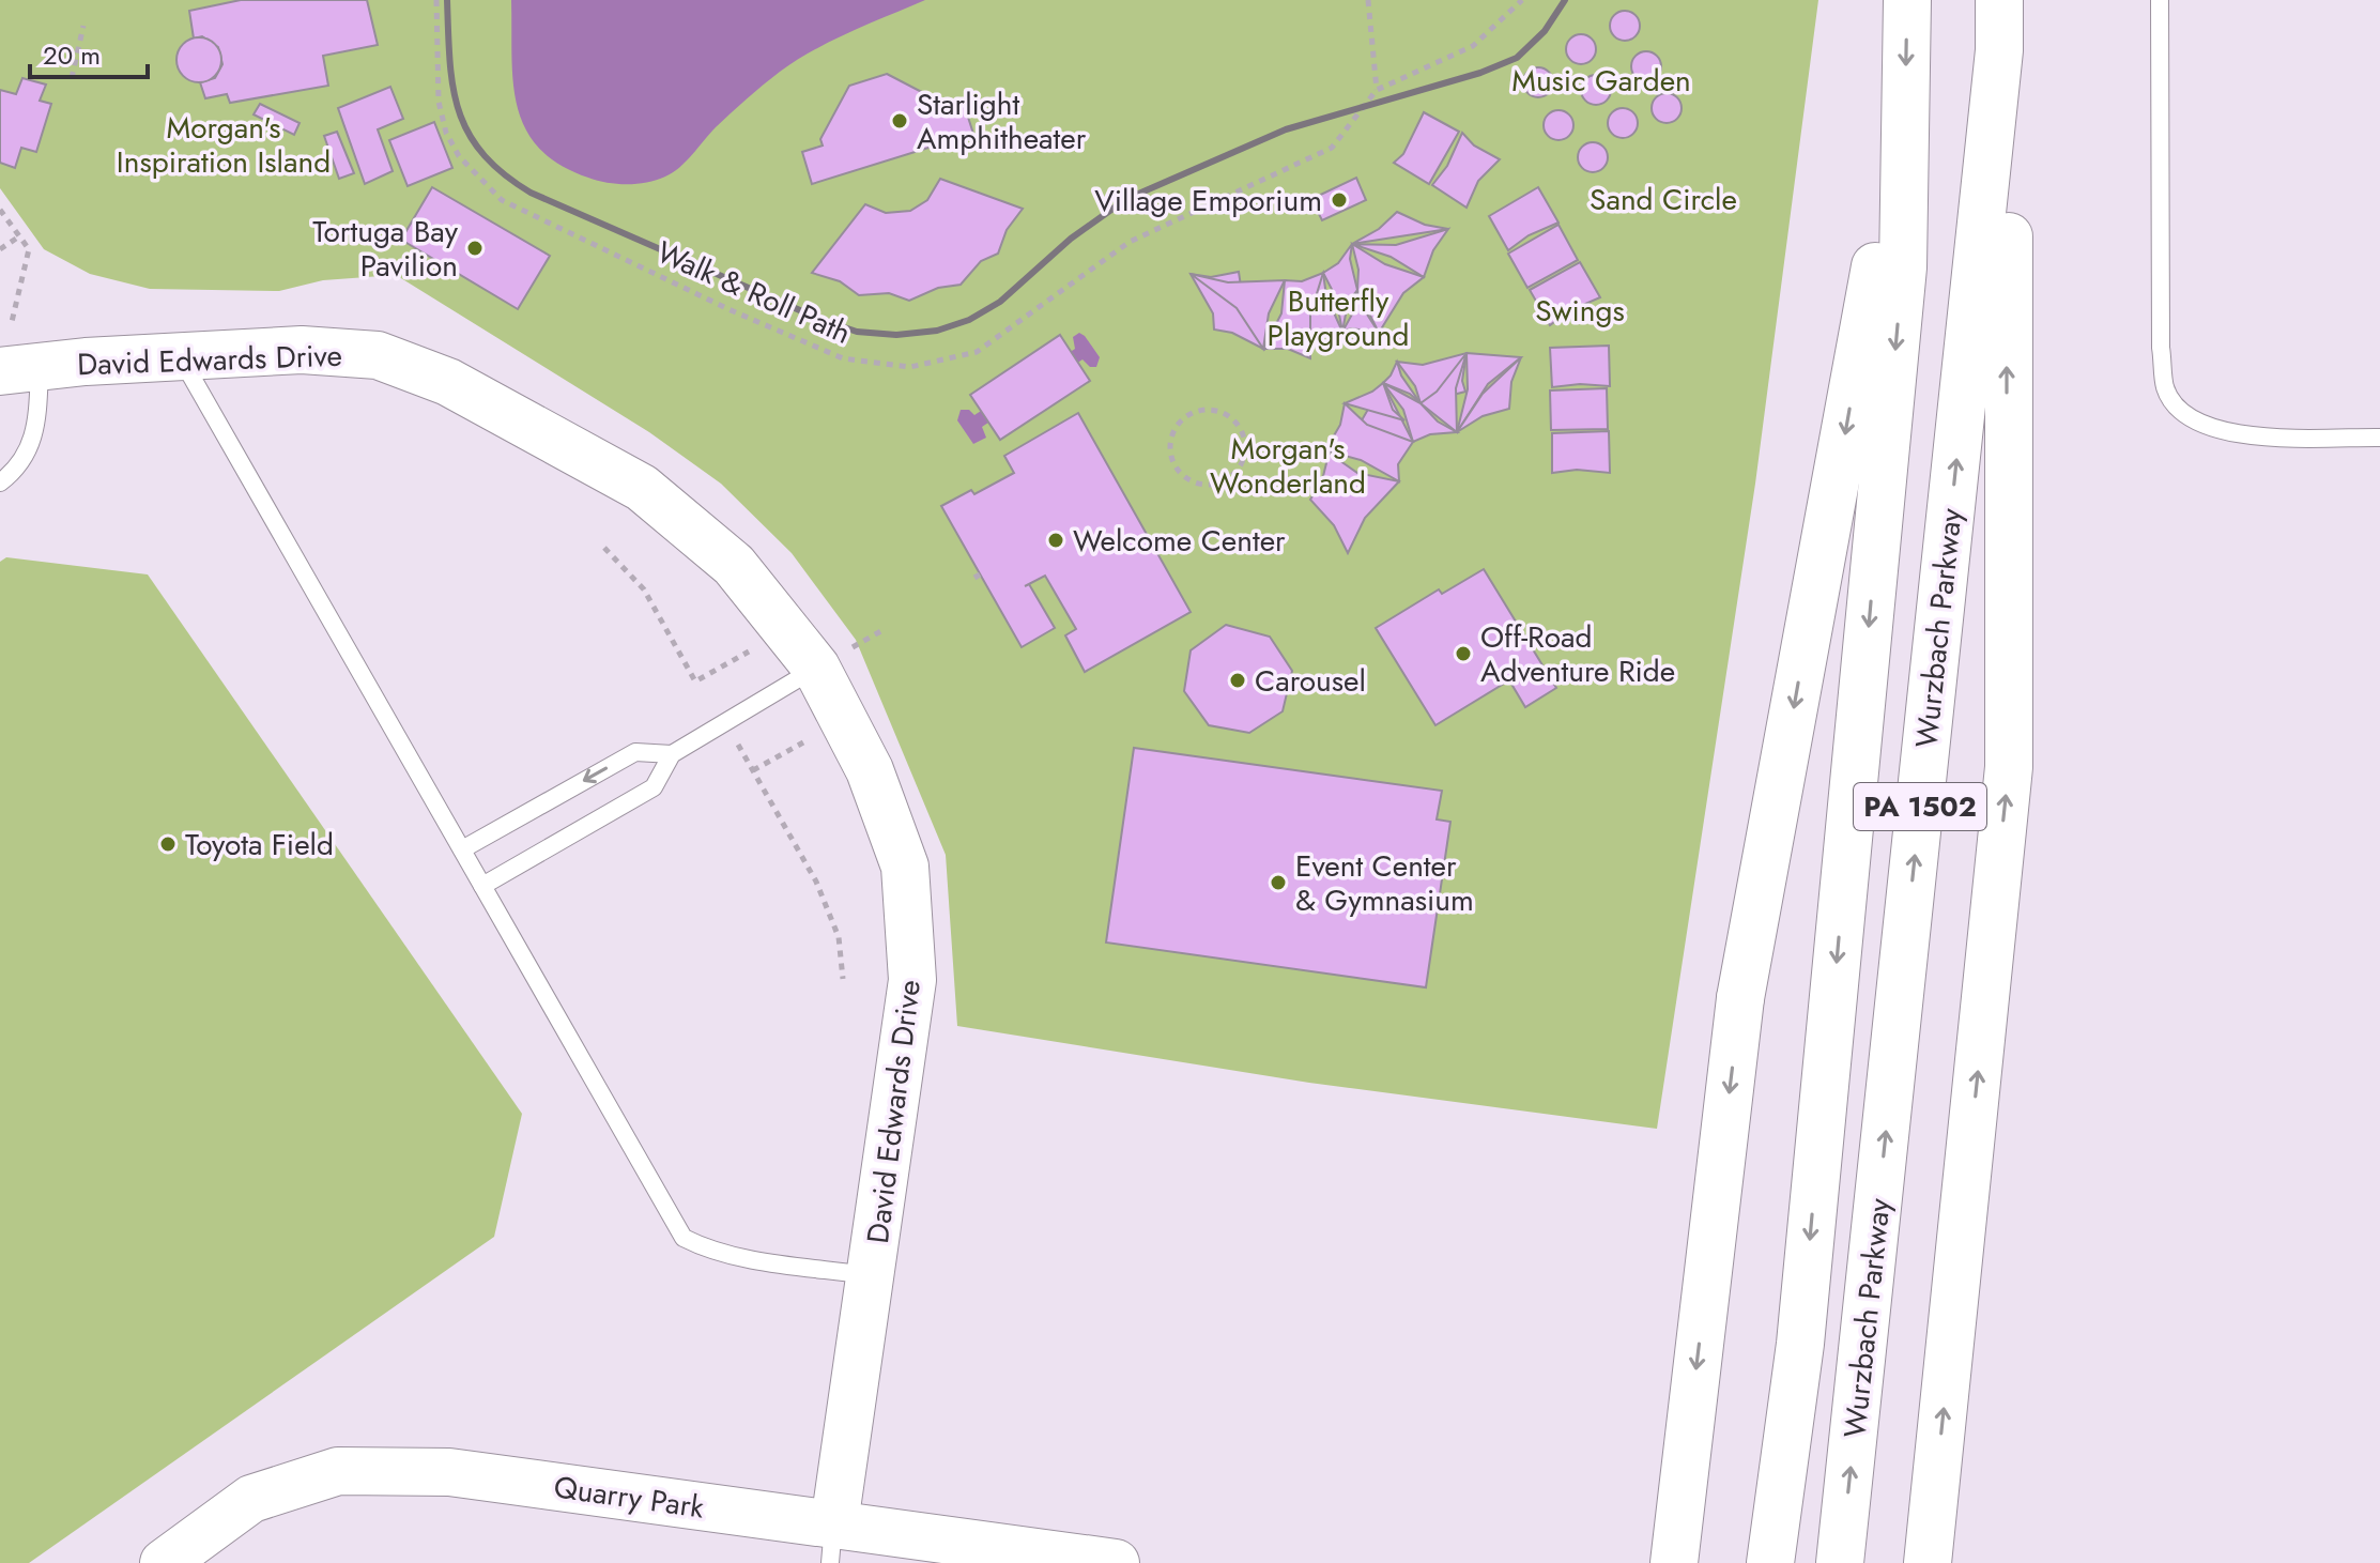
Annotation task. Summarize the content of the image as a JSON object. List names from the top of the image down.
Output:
{
  "streets": {
    "main road": [
      "David Edwards Drive",
      "Wurzbach Parkway",
      "PA 1502",
      "Quarry Park"
    ],
    "path": ["Walk & Roll Path"]
  },
  "crossings": [
    ["David Edwards Drive", "Quarry Park"]
  ],
  "parks": [
    "Music Garden",
    "Morgan's Inspiration Island",
    "Sand Circle",
    "Butterfly Playground",
    "Swings",
    "Morgan's Wonderland"
  ],
  "places": [
    "Starlight Amphitheater",
    "Village Emporium",
    "Tortuga Bay Pavilion",
    "Welcome Center",
    "Off-Road Adventure Ride",
    "Carousel",
    "Toyota Field",
    "Event Center & Gymnasium"
  ],
  "scale_bar": "20 m"
}
